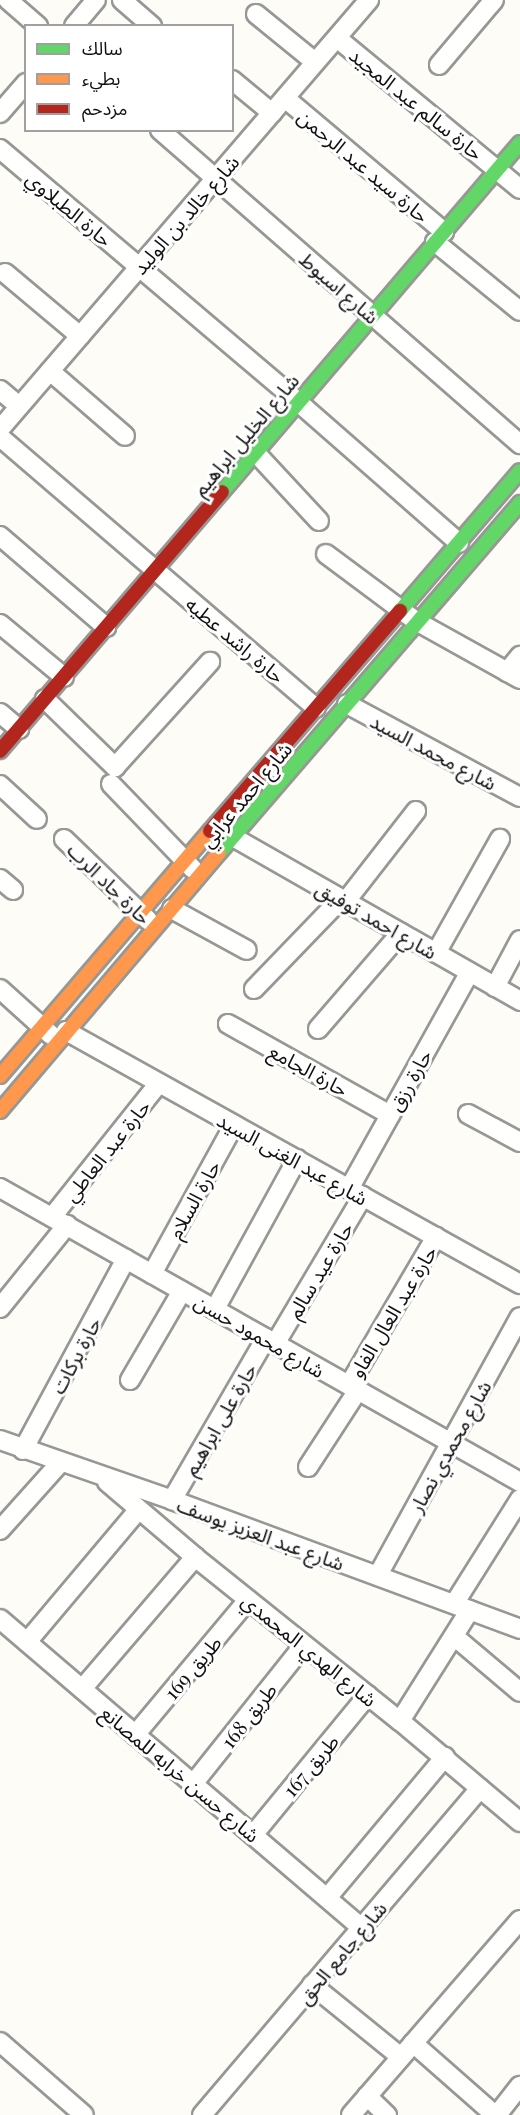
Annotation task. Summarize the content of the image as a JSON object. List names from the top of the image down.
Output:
{
  "streets": {
    "street": [
      "حارة سالم عبد المجيد",
      "حارة سيد عبد الرحمن",
      "حارة الطبلاوي",
      "شارع خالد بن الوليد",
      "شارع اسيوط",
      "شارع الخليل ابراهيم",
      "حارة راشد عطيه",
      "شارع محمد السيد",
      "شارع احمد عرابي",
      "حارة جاد الرب",
      "شارع احمد توفيق",
      "حارة الجامع",
      "حارة رزق",
      "حارة عبد العاطي",
      "شارع عبد الغنى السيد",
      "حارة السلام",
      "حارة عيد سالم",
      "حارة عبد العال الفاو",
      "شارع محمود حسن",
      "حارة بركات",
      "حارة على ابراهيم",
      "شارع محمدي نصار",
      "شارع عبد العزيز يوسف",
      "شارع الهدي المحمدي",
      "طريق 169",
      "طريق 168",
      "طريق 167",
      "شارع حسن خرابه للمصانع",
      "شارع جامع الحق"
    ]
  },
  "crossings": [
    ["حارة سالم عبد المجيد", "شارع خالد بن الوليد"],
    ["حارة سالم عبد المجيد", "شارع الخليل ابراهيم"],
    ["حارة سيد عبد الرحمن", "شارع خالد بن الوليد"],
    ["حارة سيد عبد الرحمن", "شارع الخليل ابراهيم"],
    ["حارة الطبلاوي", "شارع خالد بن الوليد"],
    ["حارة الطبلاوي", "شارع الخليل ابراهيم"],
    ["حارة الطبلاوي", "شارع احمد عرابي"],
    ["شارع خالد بن الوليد", "شارع اسيوط"],
    ["شارع اسيوط", "شارع الخليل ابراهيم"],
    ["شارع الخليل ابراهيم", "حارة راشد عطيه"],
    ["حارة راشد عطيه", "شارع احمد عرابي"],
    ["شارع محمد السيد", "شارع احمد عرابي"],
    ["شارع احمد عرابي", "حارة جاد الرب"],
    ["شارع احمد عرابي", "شارع احمد توفيق"],
    ["شارع احمد عرابي", "شارع عبد الغنى السيد"],
    ["شارع احمد توفيق", "حارة رزق"],
    ["حارة الجامع", "حارة رزق"],
    ["حارة رزق", "شارع عبد الغنى السيد"],
    ["حارة رزق", "حارة عيد سالم"],
    ["حارة عبد العاطي", "شارع عبد الغنى السيد"],
    ["حارة عبد العاطي", "شارع محمود حسن"],
    ["شارع عبد الغنى السيد", "حارة السلام"],
    ["شارع عبد الغنى السيد", "حارة عيد سالم"],
    ["شارع عبد الغنى السيد", "حارة عبد العال الفاو"],
    ["حارة السلام", "شارع محمود حسن"],
    ["حارة عيد سالم", "شارع محمود حسن"],
    ["حارة عيد سالم", "حارة على ابراهيم"],
    ["حارة عبد العال الفاو", "شارع محمود حسن"],
    ["شارع محمود حسن", "حارة بركات"],
    ["شارع محمود حسن", "حارة على ابراهيم"],
    ["شارع محمود حسن", "شارع محمدي نصار"],
    ["حارة بركات", "شارع عبد العزيز يوسف"],
    ["حارة على ابراهيم", "شارع عبد العزيز يوسف"],
    ["شارع محمدي نصار", "شارع عبد العزيز يوسف"],
    ["شارع عبد العزيز يوسف", "شارع الهدي المحمدي"],
    ["شارع الهدي المحمدي", "طريق 169"],
    ["شارع الهدي المحمدي", "طريق 168"],
    ["شارع الهدي المحمدي", "طريق 167"],
    ["شارع الهدي المحمدي", "شارع جامع الحق"],
    ["طريق 169", "شارع حسن خرابه للمصانع"],
    ["طريق 168", "شارع حسن خرابه للمصانع"],
    ["طريق 167", "شارع حسن خرابه للمصانع"],
    ["شارع حسن خرابه للمصانع", "شارع جامع الحق"]
  ],
  "legend": ["سالك", "بطيء", "مزدحم"]
}
